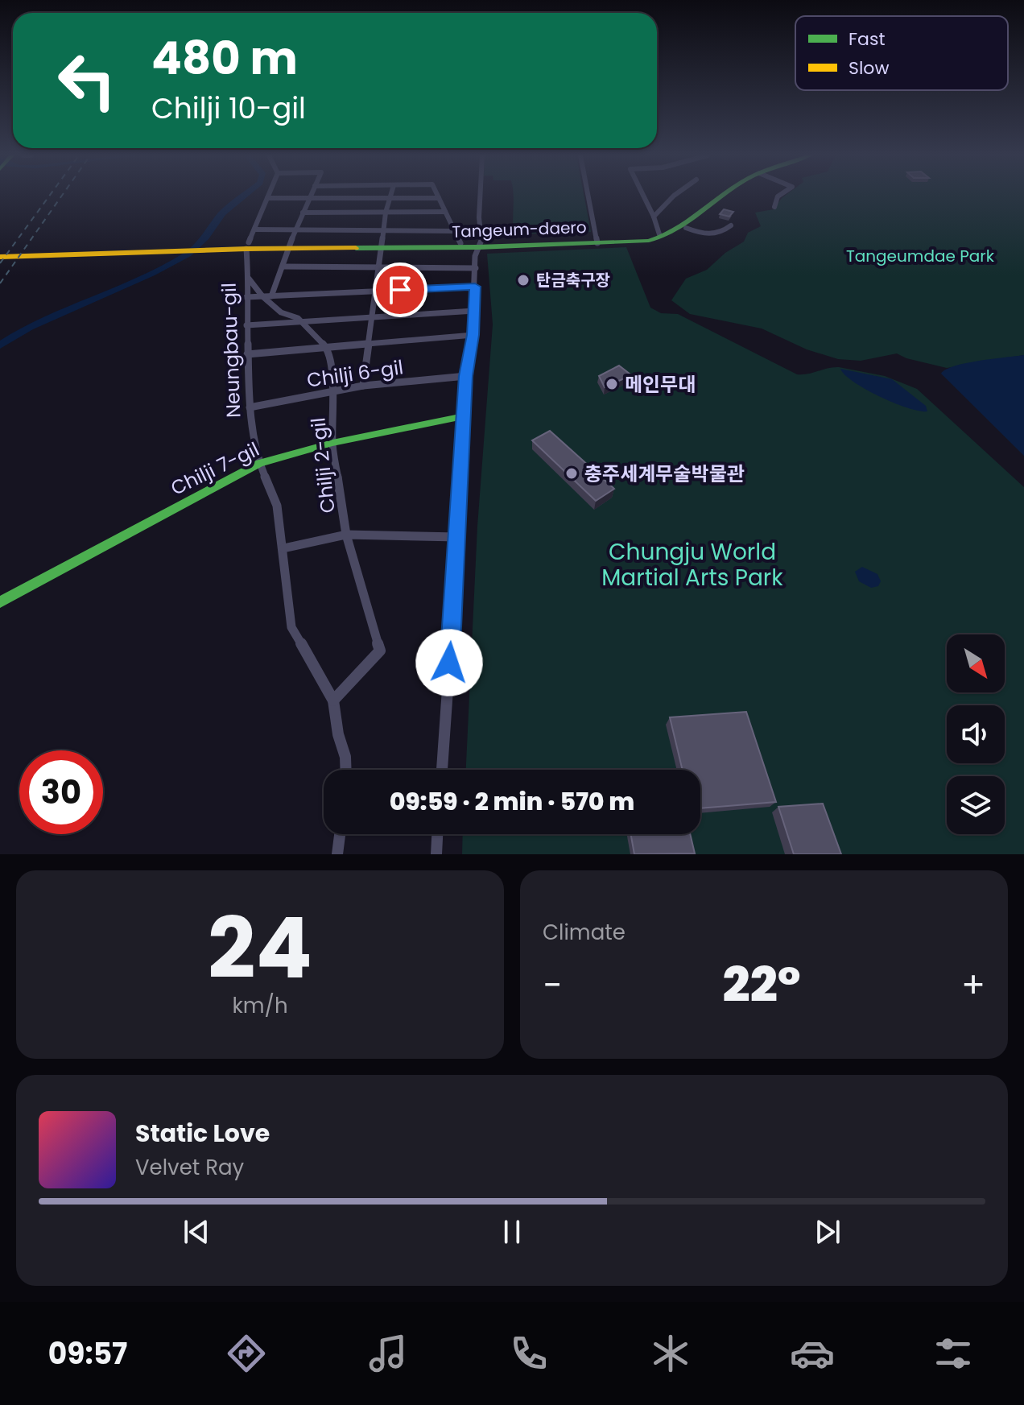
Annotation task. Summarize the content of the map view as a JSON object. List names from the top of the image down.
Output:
{
  "streets": {
    "main road": ["Tangeum-daero", "Chilji 7-gil"],
    "street": ["Neungbau-gil", "Chilji 6-gil", "Chilji 2-gil"]
  },
  "crossings": [
    ["Tangeum-daero", "Neungbau-gil"],
    ["Neungbau-gil", "Chilji 6-gil"],
    ["Neungbau-gil", "Chilji 2-gil"],
    ["Neungbau-gil", "Chilji 7-gil"],
    ["Chilji 6-gil", "Chilji 2-gil"],
    ["Chilji 2-gil", "Chilji 7-gil"]
  ],
  "parks": ["Tangeumdae Park", "Chungju World Martial Arts Park"],
  "places": ["탄금축구장", "메인무대", "충주세계무술박물관"],
  "legend": ["Fast", "Slow"],
  "north": "bottom right",
  "page": {
    "turn": ["480 m", "Chilji 10-gil"],
    "limit": "30",
    "trip": "09:59 · 2 min · 570 m",
    "tile": [
      ["24", "km/h"],
      "Climate"
    ],
    "heat": ["−", "22°", "+"],
    "song": ["Static Love", "Velvet Ray"],
    "tabs": "09:57"
  }
}
